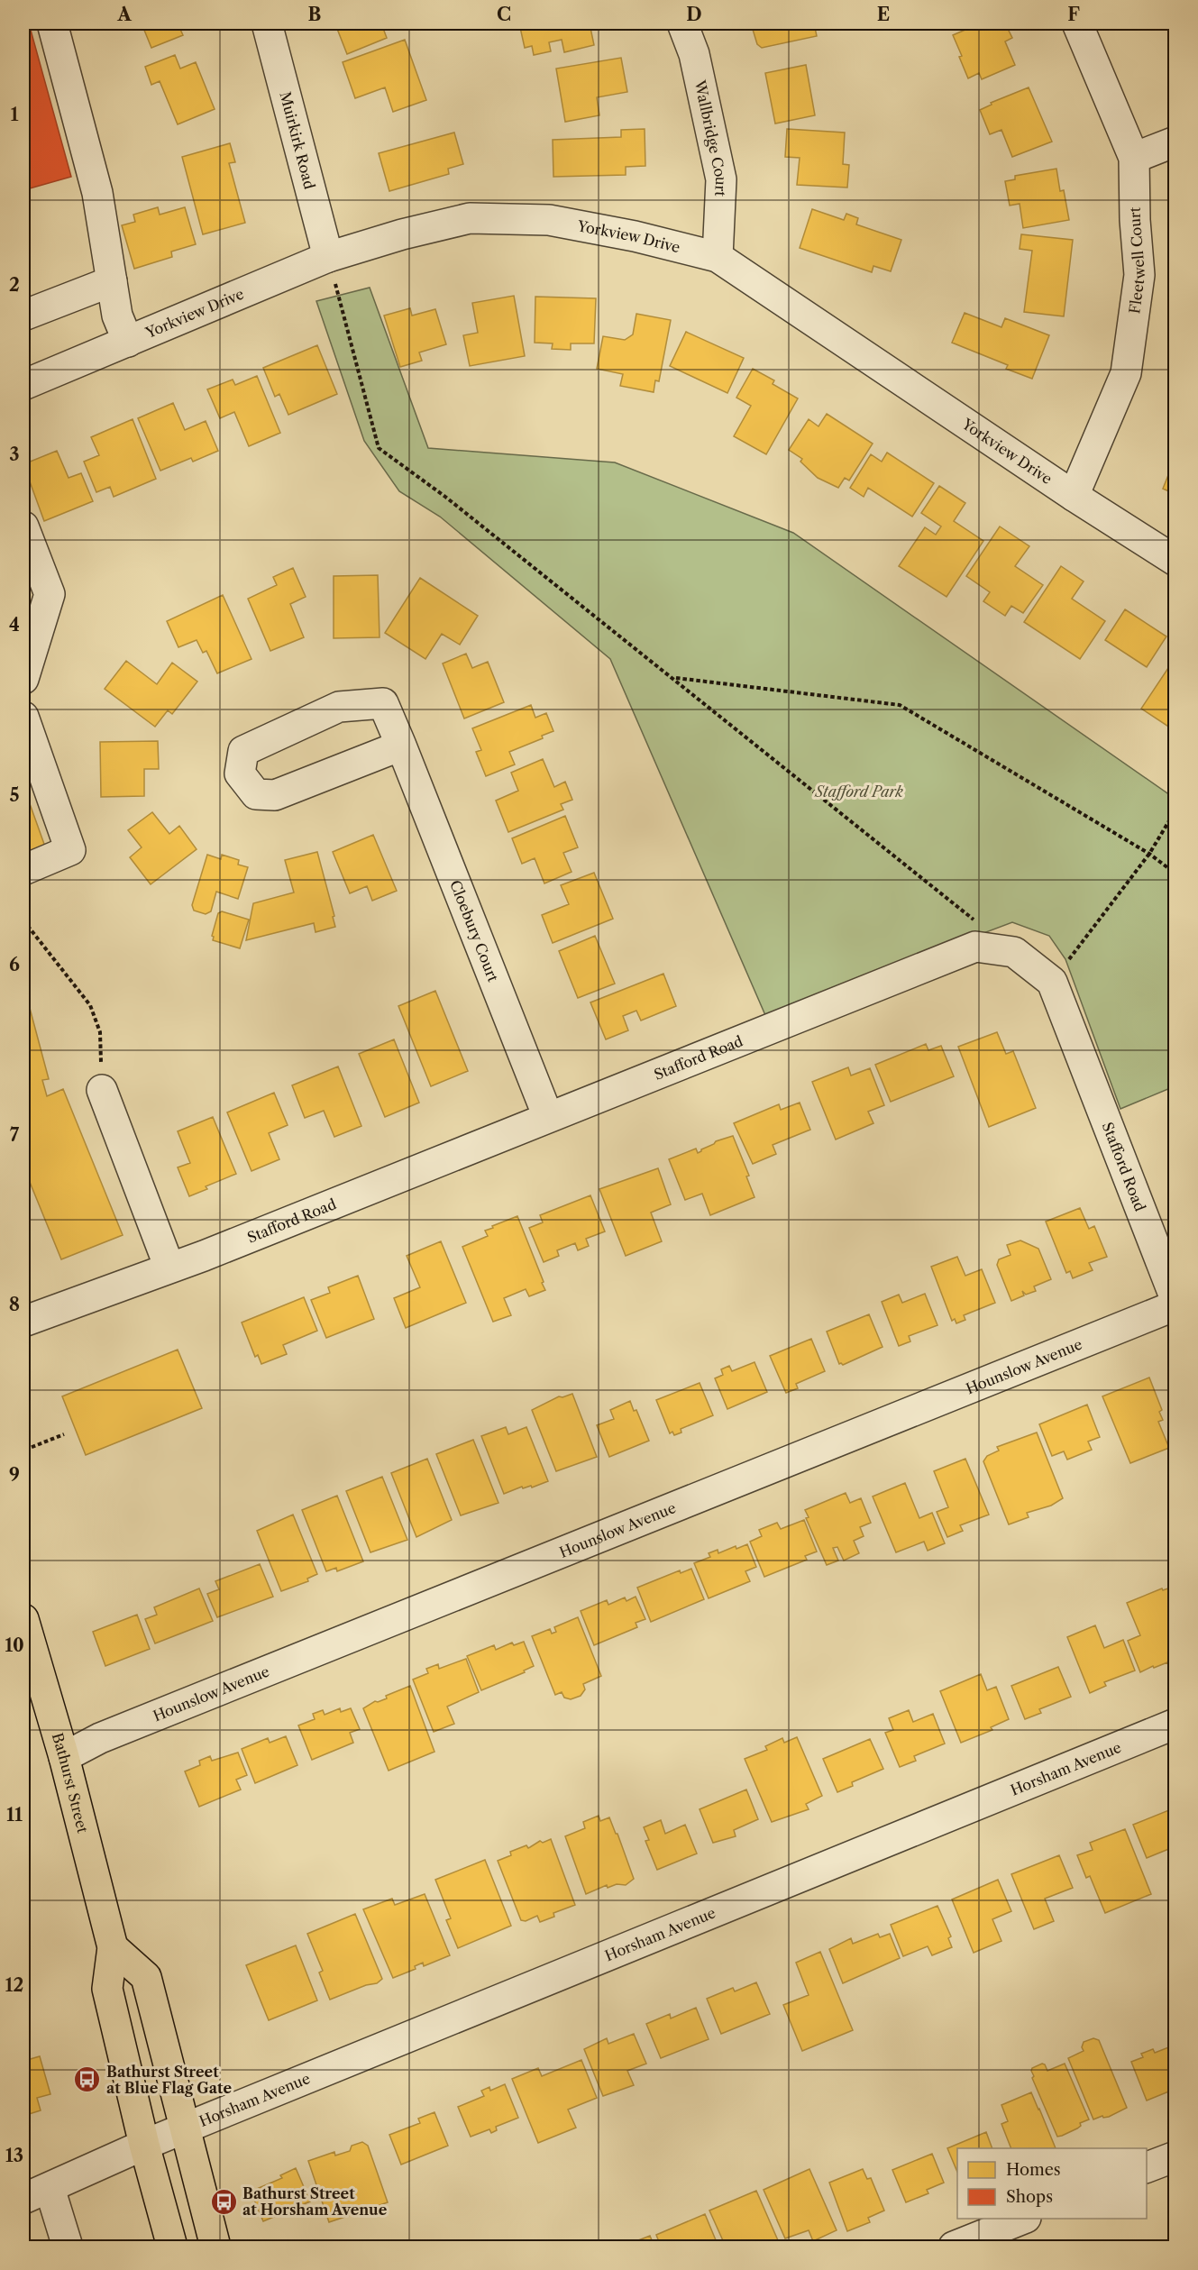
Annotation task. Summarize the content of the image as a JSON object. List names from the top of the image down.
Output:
{
  "streets": {
    "main road": ["Bathurst Street"],
    "street": [
      "Wallbridge Court",
      "Muirkirk Road",
      "Yorkview Drive",
      "Fleetwell Court",
      "Cloebury Court",
      "Stafford Road",
      "Hounslow Avenue",
      "Horsham Avenue"
    ]
  },
  "crossings": [
    ["Wallbridge Court", "Yorkview Drive"],
    ["Muirkirk Road", "Yorkview Drive"],
    ["Yorkview Drive", "Fleetwell Court"],
    ["Cloebury Court", "Stafford Road"],
    ["Hounslow Avenue", "Bathurst Street"],
    ["Horsham Avenue", "Bathurst Street"]
  ],
  "parks": ["Stafford Park"],
  "places": {
    "bus stop": ["Bathurst Street at Blue Flag Gate", "Bathurst Street at Horsham Avenue"]
  },
  "legend": ["Homes", "Shops"],
  "grid": {
    "columns": [
      "A",
      "B",
      "C",
      "D",
      "E",
      "F"
    ],
    "rows": [
      "1",
      "2",
      "3",
      "4",
      "5",
      "6",
      "7",
      "8",
      "9",
      "10",
      "11",
      "12",
      "13"
    ]
  }
}
